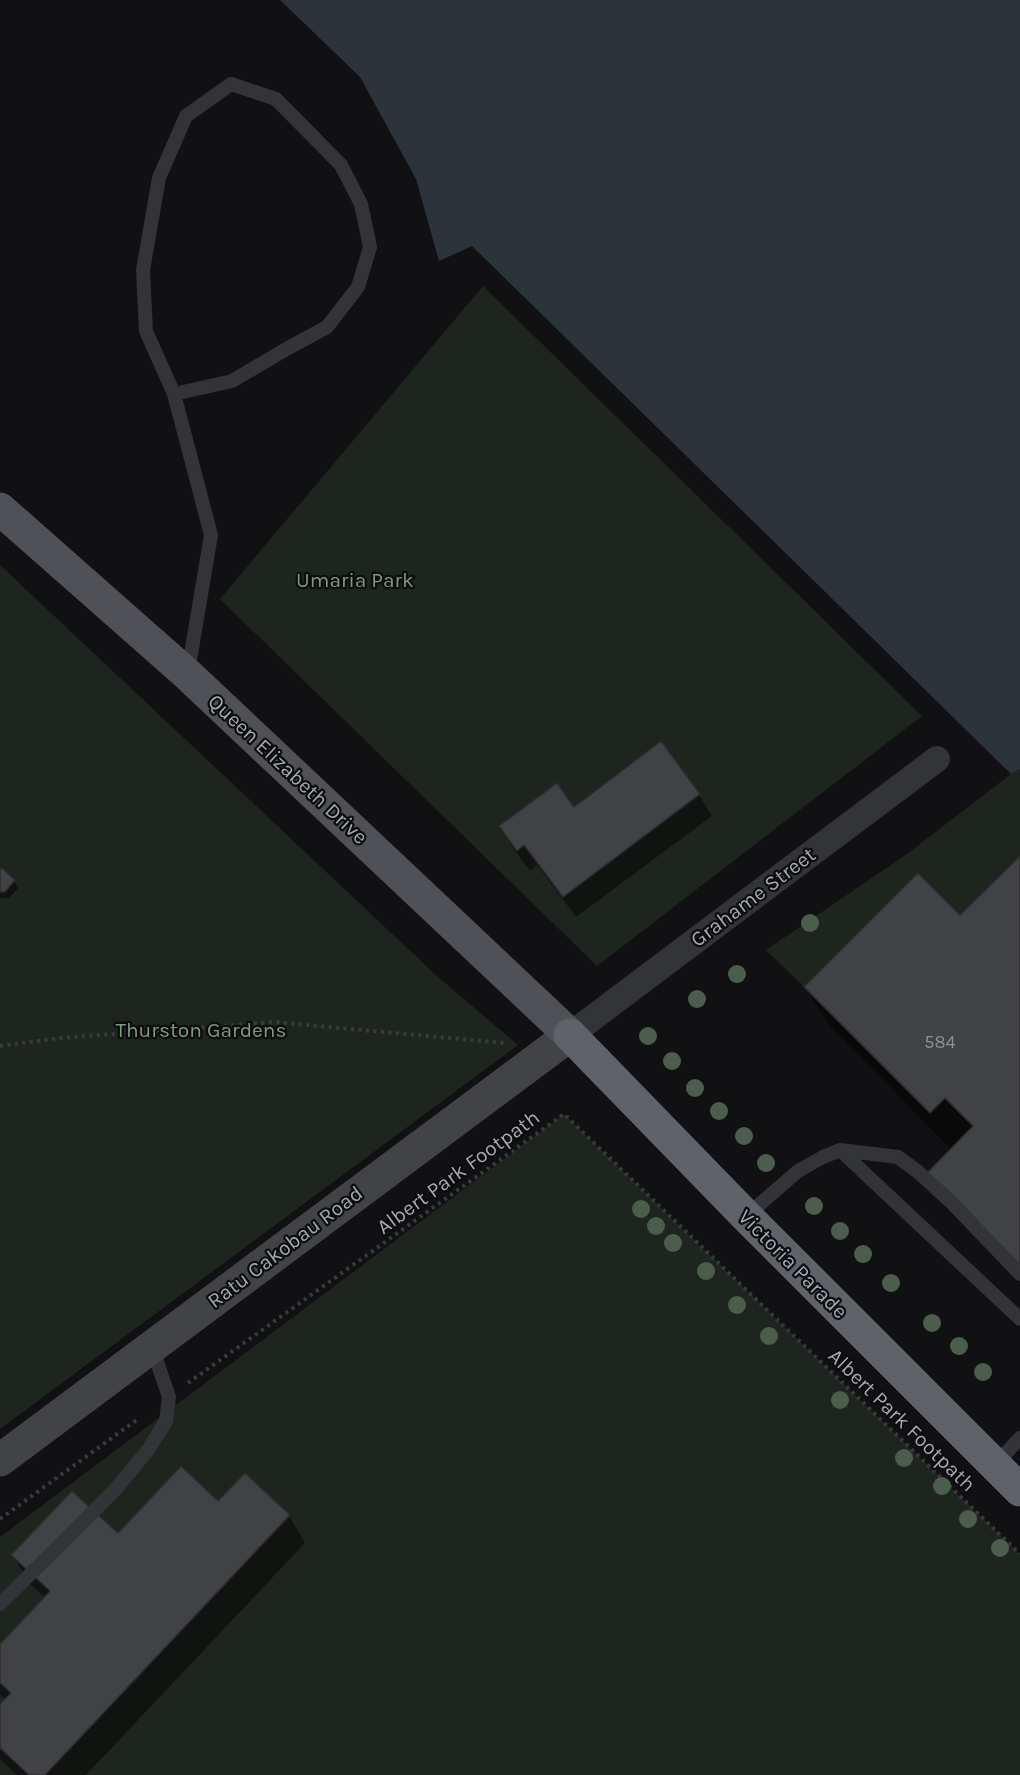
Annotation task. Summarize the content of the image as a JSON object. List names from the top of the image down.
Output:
{
  "streets": {
    "highway": ["Victoria Parade"],
    "main road": ["Queen Elizabeth Drive", "Ratu Cakobau Road"],
    "street": ["Grahame Street"],
    "path": ["Albert Park Footpath"]
  },
  "crossings": [
    ["Queen Elizabeth Drive", "Grahame Street"],
    ["Queen Elizabeth Drive", "Ratu Cakobau Road"],
    ["Queen Elizabeth Drive", "Victoria Parade"],
    ["Grahame Street", "Ratu Cakobau Road"],
    ["Grahame Street", "Victoria Parade"],
    ["Ratu Cakobau Road", "Victoria Parade"]
  ],
  "parks": ["Umaria Park", "Thurston Gardens"],
  "house_numbers": ["584"]
}
